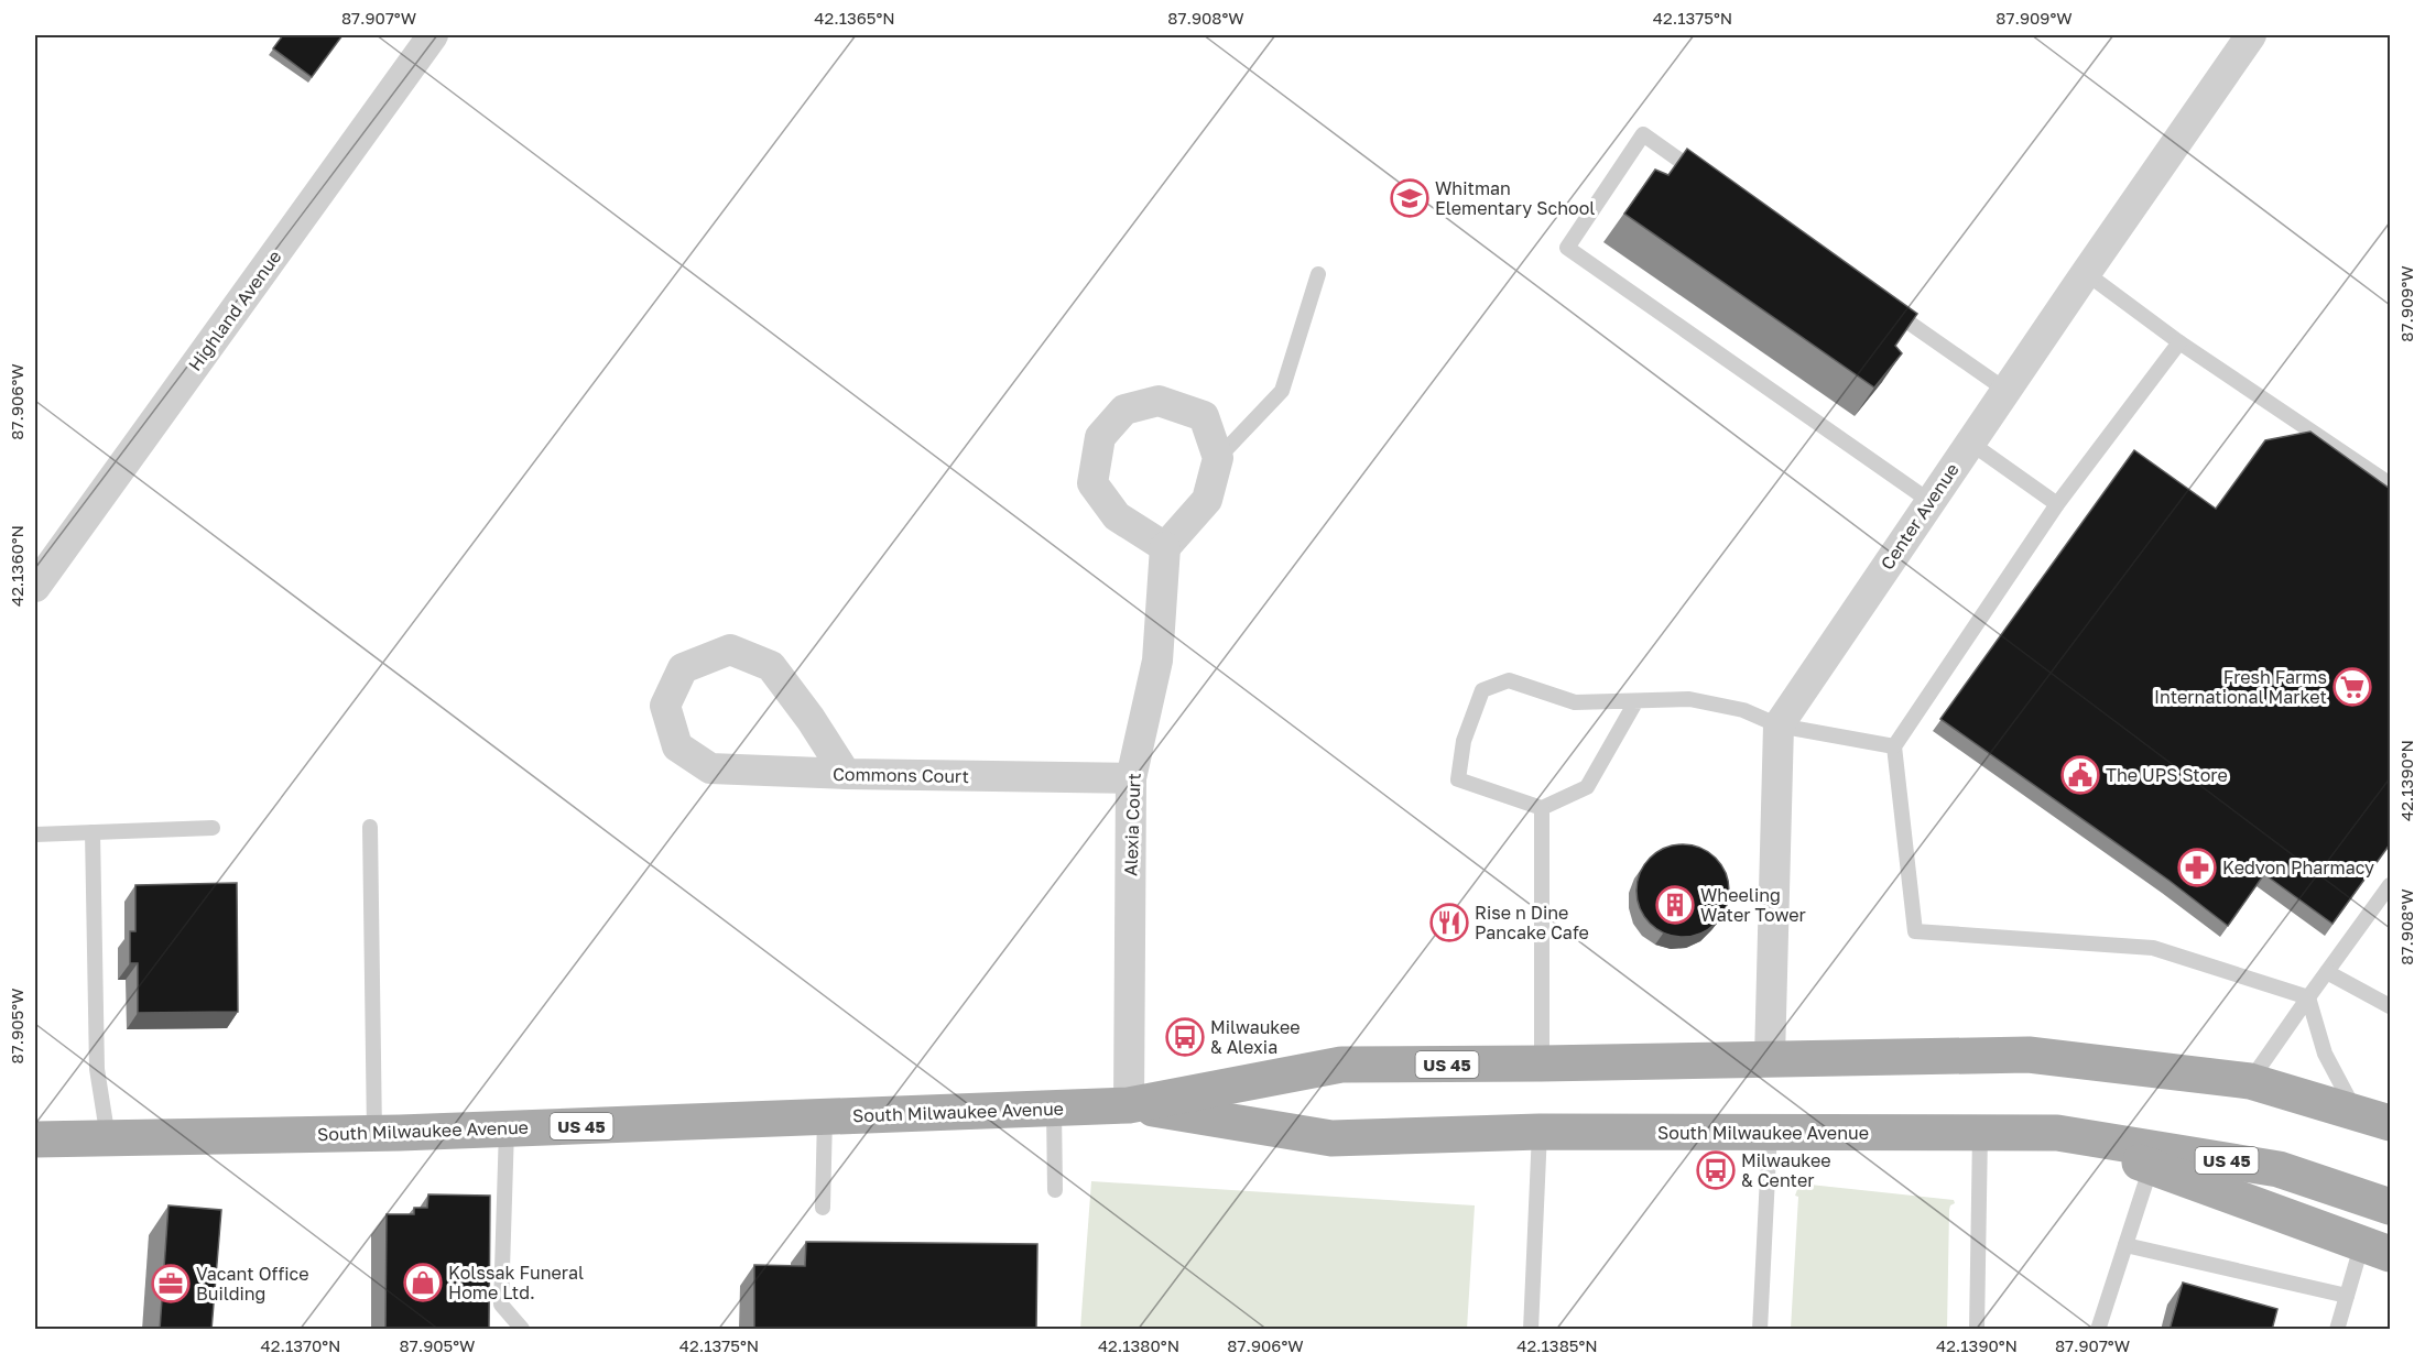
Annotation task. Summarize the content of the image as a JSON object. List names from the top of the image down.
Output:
{
  "streets": {
    "main road": ["US 45", "South Milwaukee Avenue"],
    "street": [
      "Highland Avenue",
      "Center Avenue",
      "Commons Court",
      "Alexia Court"
    ]
  },
  "crossings": [
    ["Commons Court", "Alexia Court"],
    ["Alexia Court", "South Milwaukee Avenue"]
  ],
  "places": {
    "school or university": ["Whitman Elementary School"],
    "supermarket": ["Fresh Farms International Market"],
    "public building": ["The UPS Store"],
    "pharmacy": ["Kedvon Pharmacy"],
    "building": ["Wheeling Water Tower"],
    "restaurant": ["Rise n Dine Pancake Cafe"],
    "bus stop": ["Milwaukee & Alexia", "Milwaukee & Center"],
    "shop": ["Kolssak Funeral Home Ltd."],
    "office": ["Vacant Office Building"]
  },
  "coordinates": [
    "87.907°W",
    "42.1365°N",
    "87.908°W",
    "42.1375°N",
    "87.909°W",
    "87.906°W",
    "42.1360°N",
    "42.1390°N",
    "87.905°W",
    "42.1370°N",
    "42.1380°N",
    "42.1385°N"
  ]
}
